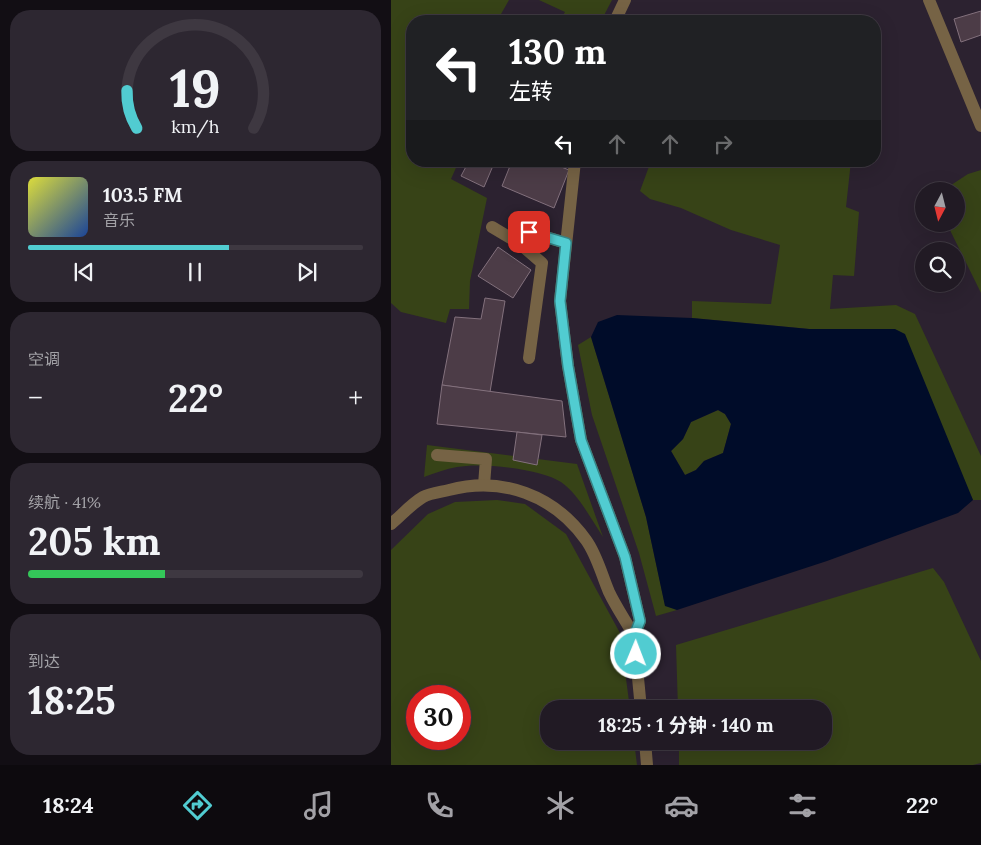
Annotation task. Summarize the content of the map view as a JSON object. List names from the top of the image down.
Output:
{
  "north": "bottom",
  "page": {
    "turn": ["130 m", "左转"],
    "song": ["103.5 FM", "音乐"],
    "tile": [
      "空调",
      ["续航 · 41%", "205 km"],
      ["到达", "18:25"]
    ],
    "heat": ["−", "22°", "+"],
    "limit": "30",
    "trip": "18:25 · 1 分钟 · 140 m",
    "tabs": ["18:24", "22°"],
    "gauge": ["19", "km/h"]
  }
}
